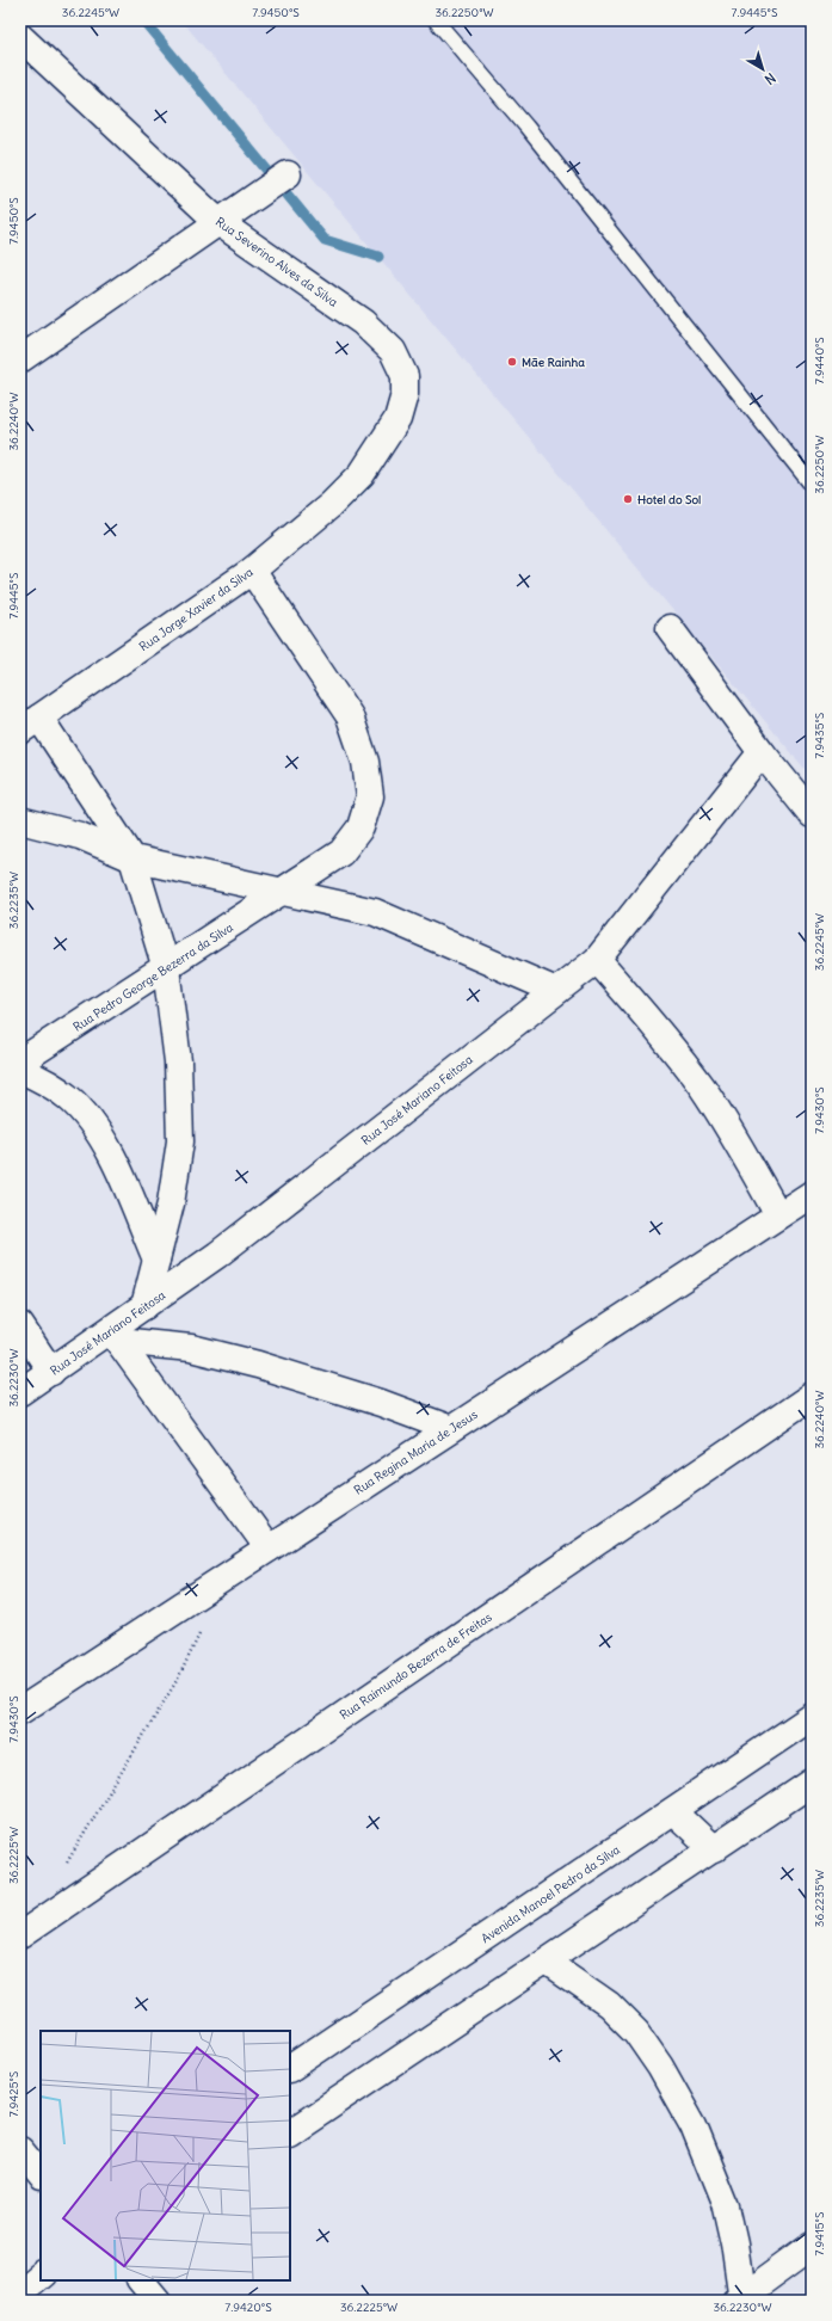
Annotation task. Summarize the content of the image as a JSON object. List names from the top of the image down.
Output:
{
  "streets": {
    "street": [
      "Rua Severino Alves da Silva",
      "Rua Jorge Xavier da Silva",
      "Rua Pedro George Bezerra da Silva",
      "Rua José Mariano Feitosa",
      "Rua Regina Maria de Jesus",
      "Rua Raimundo Bezerra de Freitas",
      "Avenida Manoel Pedro da Silva"
    ]
  },
  "crossings": [
    ["Rua Severino Alves da Silva", "Rua Jorge Xavier da Silva"],
    ["Rua Jorge Xavier da Silva", "Rua Pedro George Bezerra da Silva"]
  ],
  "places": ["Mãe Rainha", "Hotel do Sol"],
  "north": "bottom right",
  "coordinates": [
    "36.2245°W",
    "7.9450°S",
    "36.2250°W",
    "7.9445°S",
    "7.9440°S",
    "36.2240°W",
    "7.9435°S",
    "36.2235°W",
    "7.9430°S",
    "36.2230°W",
    "36.2225°W",
    "7.9425°S",
    "7.9415°S",
    "7.9420°S"
  ]
}
